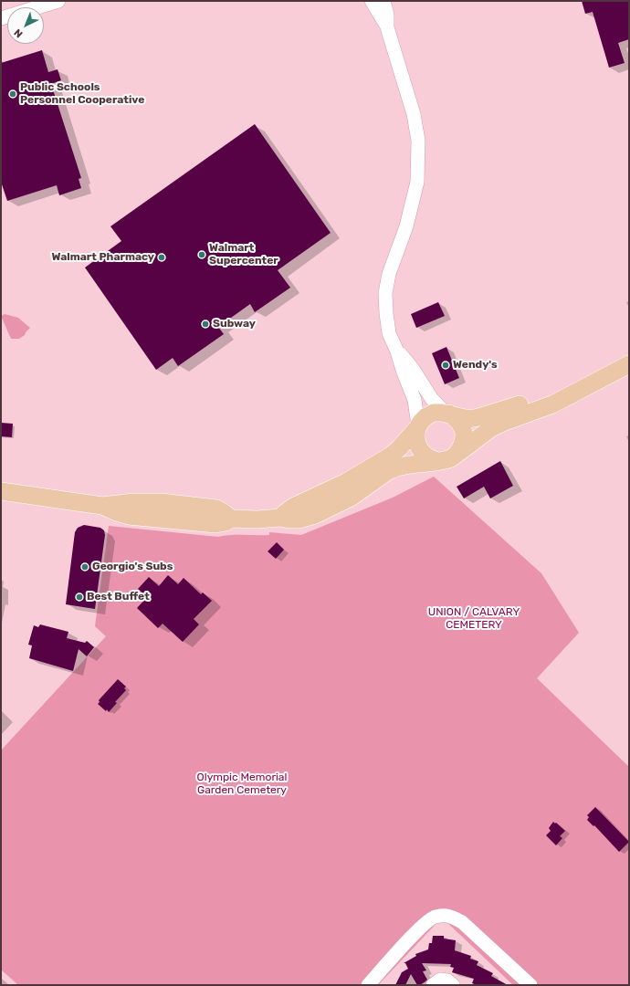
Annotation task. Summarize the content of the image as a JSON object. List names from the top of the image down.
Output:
{
  "parks": ["UNION / CALVARY CEMETERY", "Olympic Memorial Garden Cemetery"],
  "places": [
    "Public Schools Personnel Cooperative",
    "Walmart Supercenter",
    "Walmart Pharmacy",
    "Subway",
    "Wendy's",
    "Georgio's Subs",
    "Best Buffet"
  ],
  "north": "bottom left"
}
